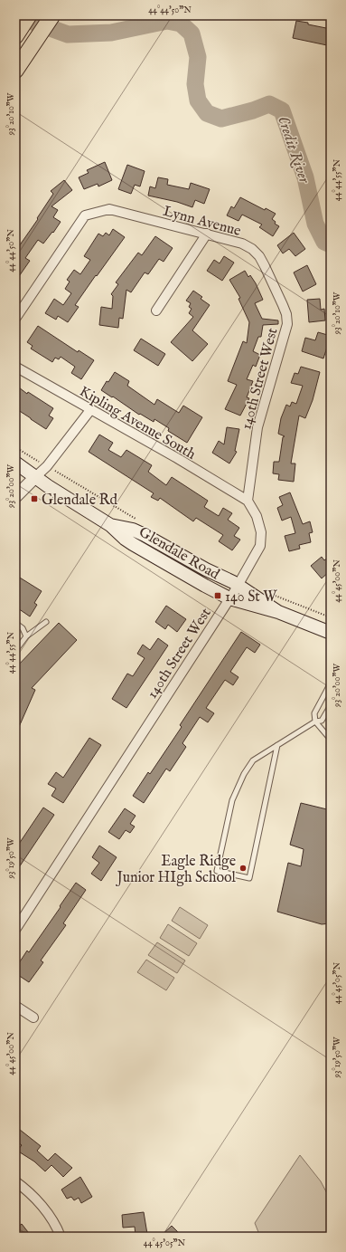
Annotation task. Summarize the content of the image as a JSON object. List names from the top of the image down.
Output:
{
  "streets": {
    "main road": ["Glendale Road"],
    "street": ["Lynn Avenue", "140th Street West", "Kipling Avenue South"]
  },
  "crossings": [
    ["Lynn Avenue", "140th Street West"],
    ["140th Street West", "Kipling Avenue South"],
    ["140th Street West", "Glendale Road"]
  ],
  "water": ["Credit River"],
  "places": {
    "transit": ["Glendale Rd", "140 St W"],
    "other": ["Eagle Ridge Junior HIgh School"]
  },
  "coordinates": [
    "44°44'50\"N",
    "93°20'10\"W",
    "44°44'55\"N",
    "93°20'00\"W",
    "44°45'00\"N",
    "93°19'50\"W",
    "44°45'05\"N"
  ]
}
